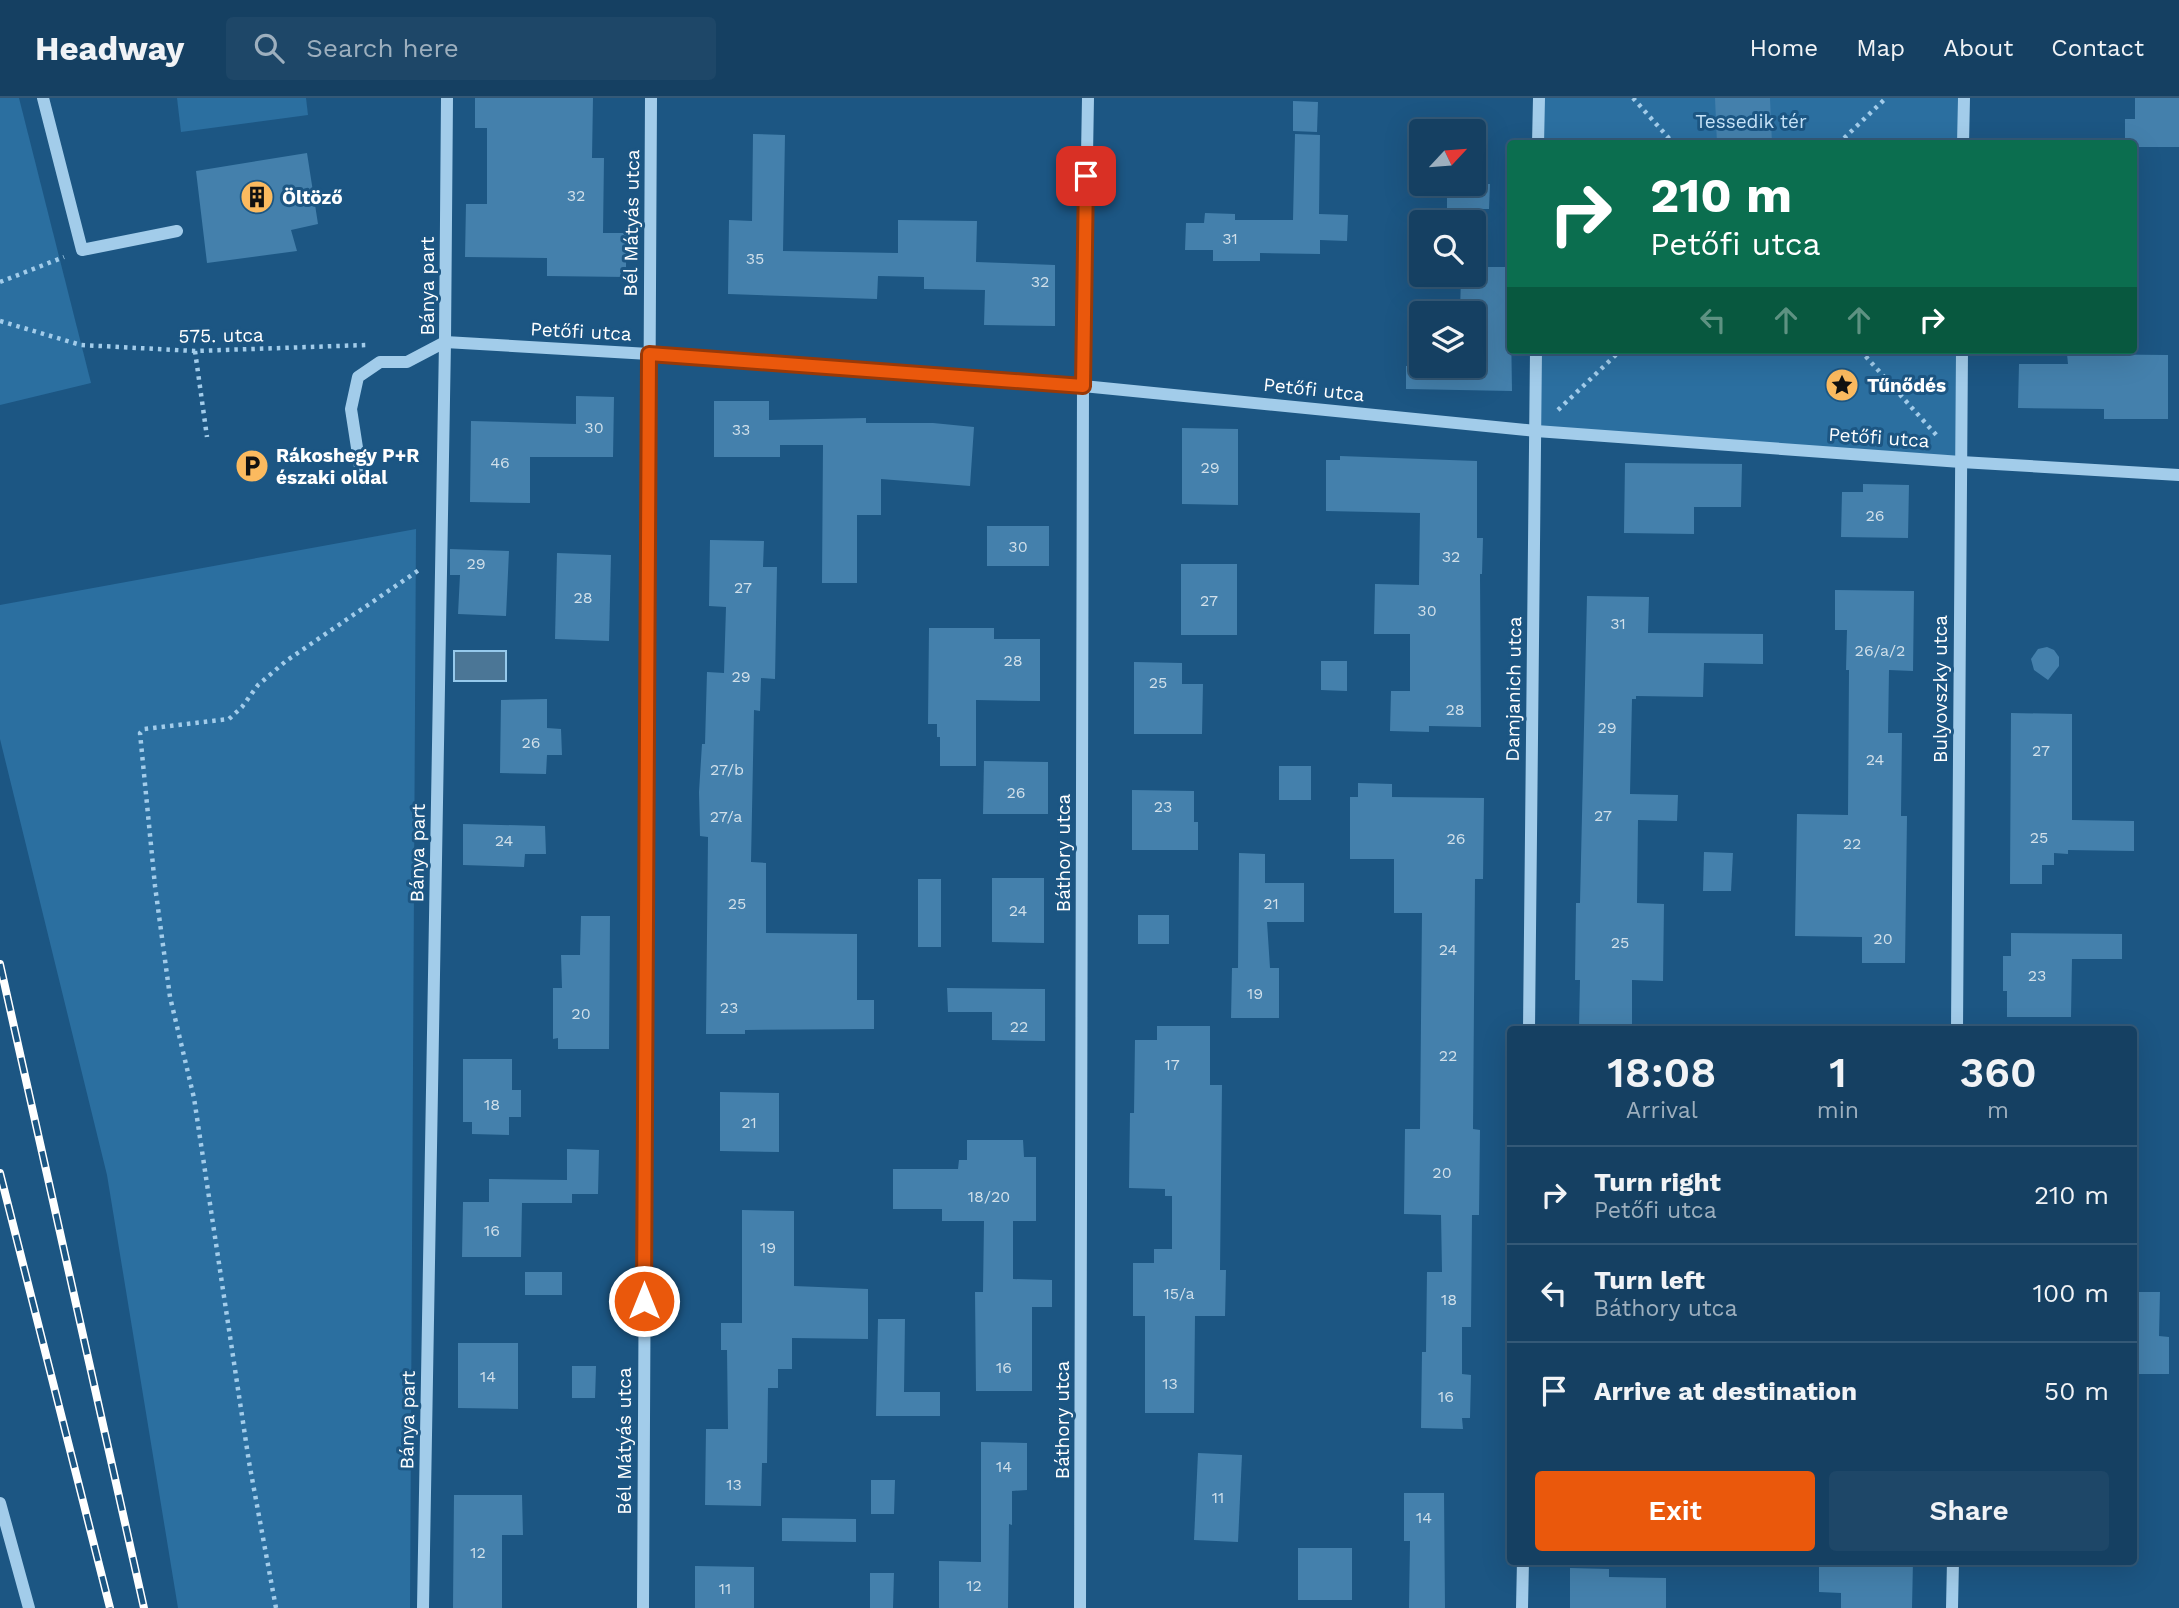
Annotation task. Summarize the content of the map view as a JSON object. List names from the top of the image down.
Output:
{
  "streets": {
    "street": [
      "Bél Mátyás utca",
      "Bánya part",
      "Petőfi utca",
      "Damjanich utca",
      "Bulyovszky utca",
      "Báthory utca"
    ],
    "path": ["575. utca"]
  },
  "crossings": [
    ["Bél Mátyás utca", "Petőfi utca"],
    ["Bánya part", "Petőfi utca"],
    ["Petőfi utca", "Damjanich utca"],
    ["Petőfi utca", "Bulyovszky utca"],
    ["Petőfi utca", "Báthory utca"]
  ],
  "parks": ["Tessedik tér"],
  "places": {
    "building": ["Öltöző"],
    "place": ["Tűnődés"],
    "parking": ["Rákoshegy P+R északi oldal"]
  },
  "house_numbers": [
    "32",
    "31",
    "35",
    "32",
    "30",
    "33",
    "46",
    "29",
    "26",
    "30",
    "32",
    "29",
    "27",
    "28",
    "27",
    "30",
    "31",
    "26/a/2",
    "28",
    "29",
    "25",
    "28",
    "29",
    "26",
    "27",
    "24",
    "27/b",
    "26",
    "23",
    "27",
    "27/a",
    "25",
    "26",
    "24",
    "22",
    "25",
    "21",
    "24",
    "20",
    "25",
    "24",
    "23",
    "19",
    "23",
    "20",
    "22",
    "22",
    "17",
    "18",
    "21",
    "20",
    "18/20",
    "16",
    "19",
    "15/a",
    "18",
    "16",
    "14",
    "13",
    "16",
    "14",
    "13",
    "11",
    "14",
    "12",
    "12",
    "11"
  ],
  "north": "top right",
  "page": {
    "header": "Headway",
    "search": "Search here",
    "nav": [
      "Home",
      "Map",
      "About",
      "Contact"
    ],
    "turn": ["210 m", "Petőfi utca"],
    "eta": [
      "18:08",
      "Arrival",
      "1",
      "min",
      "360",
      "m"
    ],
    "list": [
      {
        "name": "Turn right",
        "note": "Petőfi utca",
        "value": "210 m"
      },
      {
        "name": "Turn left",
        "note": "Báthory utca",
        "value": "100 m"
      },
      {
        "name": "Arrive at destination",
        "value": "50 m"
      }
    ],
    "buttons": ["Exit", "Share"]
  }
}
